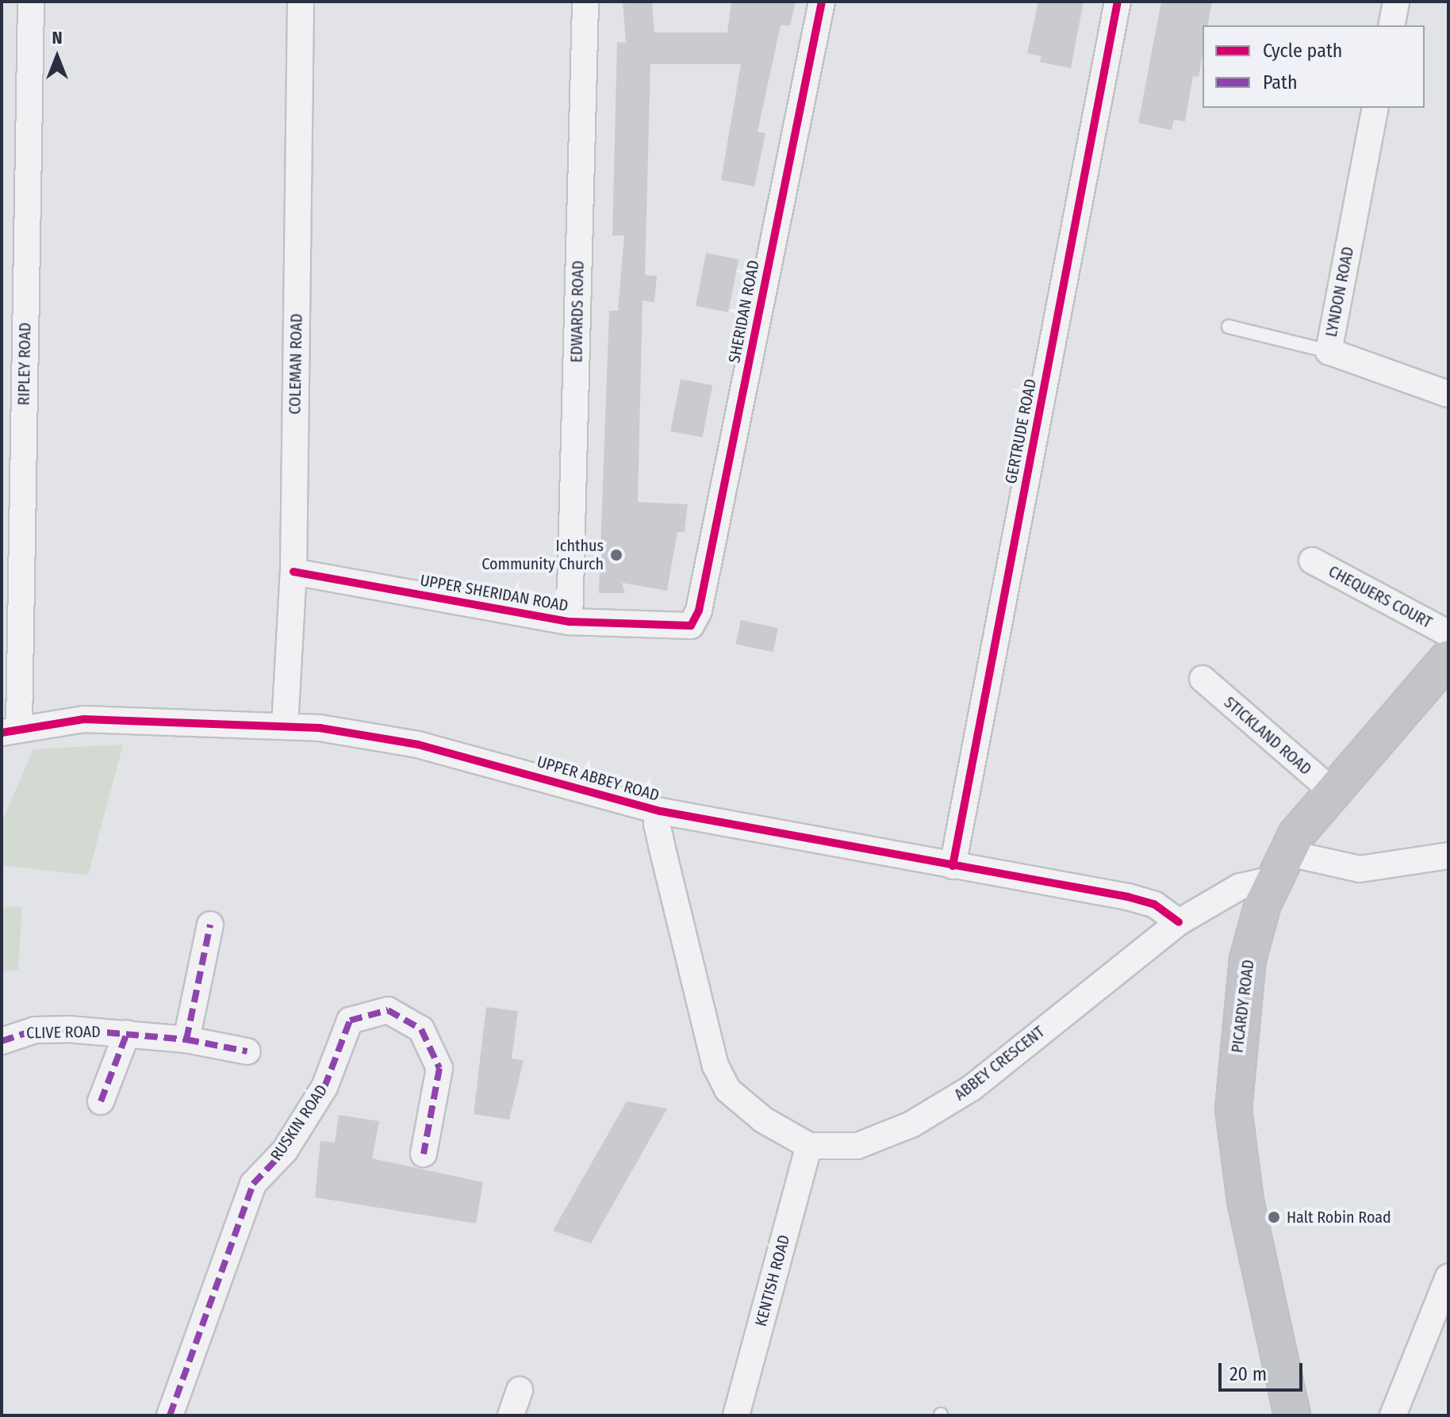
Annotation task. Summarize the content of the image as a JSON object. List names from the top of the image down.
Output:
{
  "streets": {
    "main road": ["PICARDY ROAD"],
    "street": [
      "LYNDON ROAD",
      "EDWARDS ROAD",
      "SHERIDAN ROAD",
      "RIPLEY ROAD",
      "COLEMAN ROAD",
      "GERTRUDE ROAD",
      "UPPER SHERIDAN ROAD",
      "CHEQUERS COURT",
      "STICKLAND ROAD",
      "UPPER ABBEY ROAD",
      "CLIVE ROAD",
      "ABBEY CRESCENT",
      "RUSKIN ROAD",
      "KENTISH ROAD"
    ]
  },
  "crossings": [
    ["EDWARDS ROAD", "UPPER SHERIDAN ROAD"],
    ["SHERIDAN ROAD", "UPPER SHERIDAN ROAD"],
    ["RIPLEY ROAD", "UPPER ABBEY ROAD"],
    ["COLEMAN ROAD", "UPPER SHERIDAN ROAD"],
    ["COLEMAN ROAD", "UPPER ABBEY ROAD"],
    ["GERTRUDE ROAD", "UPPER ABBEY ROAD"],
    ["STICKLAND ROAD", "PICARDY ROAD"],
    ["UPPER ABBEY ROAD", "ABBEY CRESCENT"],
    ["PICARDY ROAD", "ABBEY CRESCENT"],
    ["ABBEY CRESCENT", "KENTISH ROAD"]
  ],
  "places": ["Ichthus Community Church", "Halt Robin Road"],
  "legend": ["Cycle path", "Path"],
  "scale_bar": "20 m",
  "north": "top"
}
